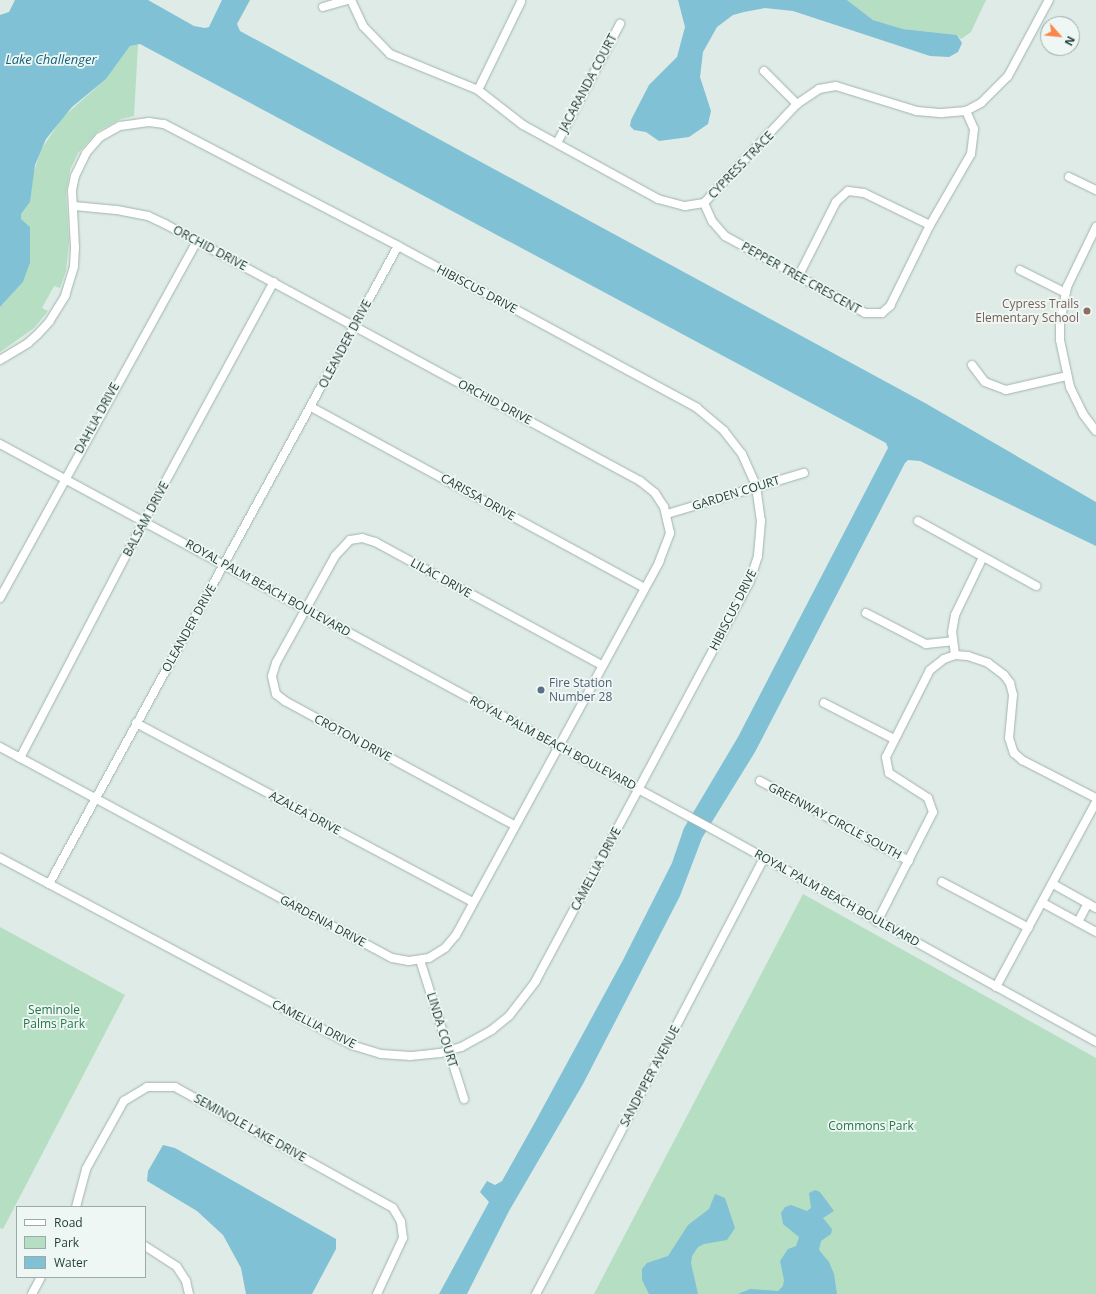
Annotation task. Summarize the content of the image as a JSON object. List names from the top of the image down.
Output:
{
  "streets": {
    "street": [
      "JACARANDA COURT",
      "CYPRESS TRACE",
      "ORCHID DRIVE",
      "PEPPER TREE CRESCENT",
      "HIBISCUS DRIVE",
      "OLEANDER DRIVE",
      "DAHLIA DRIVE",
      "GARDEN COURT",
      "CARISSA DRIVE",
      "BALSAM DRIVE",
      "LILAC DRIVE",
      "ROYAL PALM BEACH BOULEVARD",
      "CROTON DRIVE",
      "AZALEA DRIVE",
      "GREENWAY CIRCLE SOUTH",
      "CAMELLIA DRIVE",
      "GARDENIA DRIVE",
      "LINDA COURT",
      "SANDPIPER AVENUE",
      "SEMINOLE LAKE DRIVE"
    ]
  },
  "crossings": [
    ["JACARANDA COURT", "CYPRESS TRACE"],
    ["CYPRESS TRACE", "PEPPER TREE CRESCENT"],
    ["ORCHID DRIVE", "HIBISCUS DRIVE"],
    ["ORCHID DRIVE", "OLEANDER DRIVE"],
    ["ORCHID DRIVE", "DAHLIA DRIVE"],
    ["ORCHID DRIVE", "GARDEN COURT"],
    ["ORCHID DRIVE", "CARISSA DRIVE"],
    ["ORCHID DRIVE", "BALSAM DRIVE"],
    ["ORCHID DRIVE", "LILAC DRIVE"],
    ["ORCHID DRIVE", "ROYAL PALM BEACH BOULEVARD"],
    ["ORCHID DRIVE", "GARDENIA DRIVE"],
    ["HIBISCUS DRIVE", "OLEANDER DRIVE"],
    ["HIBISCUS DRIVE", "GARDEN COURT"],
    ["HIBISCUS DRIVE", "ROYAL PALM BEACH BOULEVARD"],
    ["HIBISCUS DRIVE", "CAMELLIA DRIVE"],
    ["OLEANDER DRIVE", "CARISSA DRIVE"],
    ["OLEANDER DRIVE", "ROYAL PALM BEACH BOULEVARD"],
    ["OLEANDER DRIVE", "AZALEA DRIVE"],
    ["OLEANDER DRIVE", "CAMELLIA DRIVE"],
    ["OLEANDER DRIVE", "GARDENIA DRIVE"],
    ["DAHLIA DRIVE", "ROYAL PALM BEACH BOULEVARD"],
    ["BALSAM DRIVE", "ROYAL PALM BEACH BOULEVARD"],
    ["BALSAM DRIVE", "GARDENIA DRIVE"],
    ["LILAC DRIVE", "ROYAL PALM BEACH BOULEVARD"],
    ["LILAC DRIVE", "CROTON DRIVE"],
    ["ROYAL PALM BEACH BOULEVARD", "CROTON DRIVE"],
    ["ROYAL PALM BEACH BOULEVARD", "CAMELLIA DRIVE"],
    ["ROYAL PALM BEACH BOULEVARD", "GARDENIA DRIVE"],
    ["ROYAL PALM BEACH BOULEVARD", "SANDPIPER AVENUE"],
    ["CROTON DRIVE", "GARDENIA DRIVE"],
    ["AZALEA DRIVE", "GARDENIA DRIVE"],
    ["CAMELLIA DRIVE", "LINDA COURT"],
    ["GARDENIA DRIVE", "LINDA COURT"]
  ],
  "water": ["Lake Challenger"],
  "parks": ["Seminole Palms Park", "Commons Park"],
  "places": ["Cypress Trails Elementary School", "Fire Station Number 28"],
  "legend": ["Road", "Park", "Water"],
  "north": "bottom right"
}
